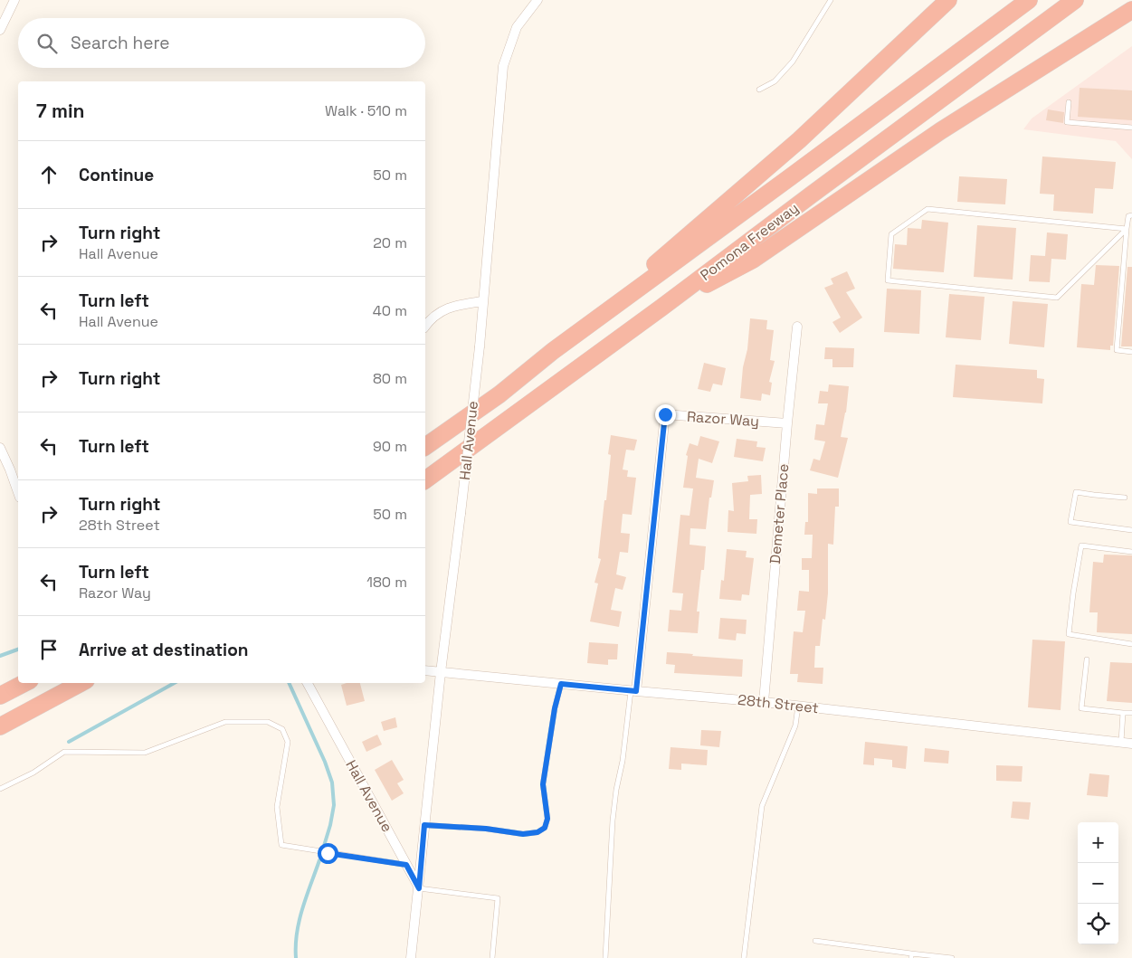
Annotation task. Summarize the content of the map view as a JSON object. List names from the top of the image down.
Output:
{
  "streets": {
    "highway": ["Pomona Freeway"],
    "street": [
      "Razor Way",
      "Hall Avenue",
      "Demeter Place",
      "28th Street"
    ]
  },
  "crossings": [
    ["Razor Way", "Demeter Place"],
    ["Razor Way", "28th Street"],
    ["Hall Avenue", "28th Street"],
    ["Demeter Place", "28th Street"]
  ],
  "page": {
    "search": "Search here",
    "heading": ["7 min", "Walk · 510 m"],
    "list": [
      ["Continue", "50 m"],
      ["Turn right", "Hall Avenue", "20 m"],
      ["Turn left", "Hall Avenue", "40 m"],
      ["Turn right", "80 m"],
      ["Turn left", "90 m"],
      ["Turn right", "28th Street", "50 m"],
      ["Turn left", "Razor Way", "180 m"],
      "Arrive at destination"
    ],
    "map_buttons": ["+", "−"]
  }
}
